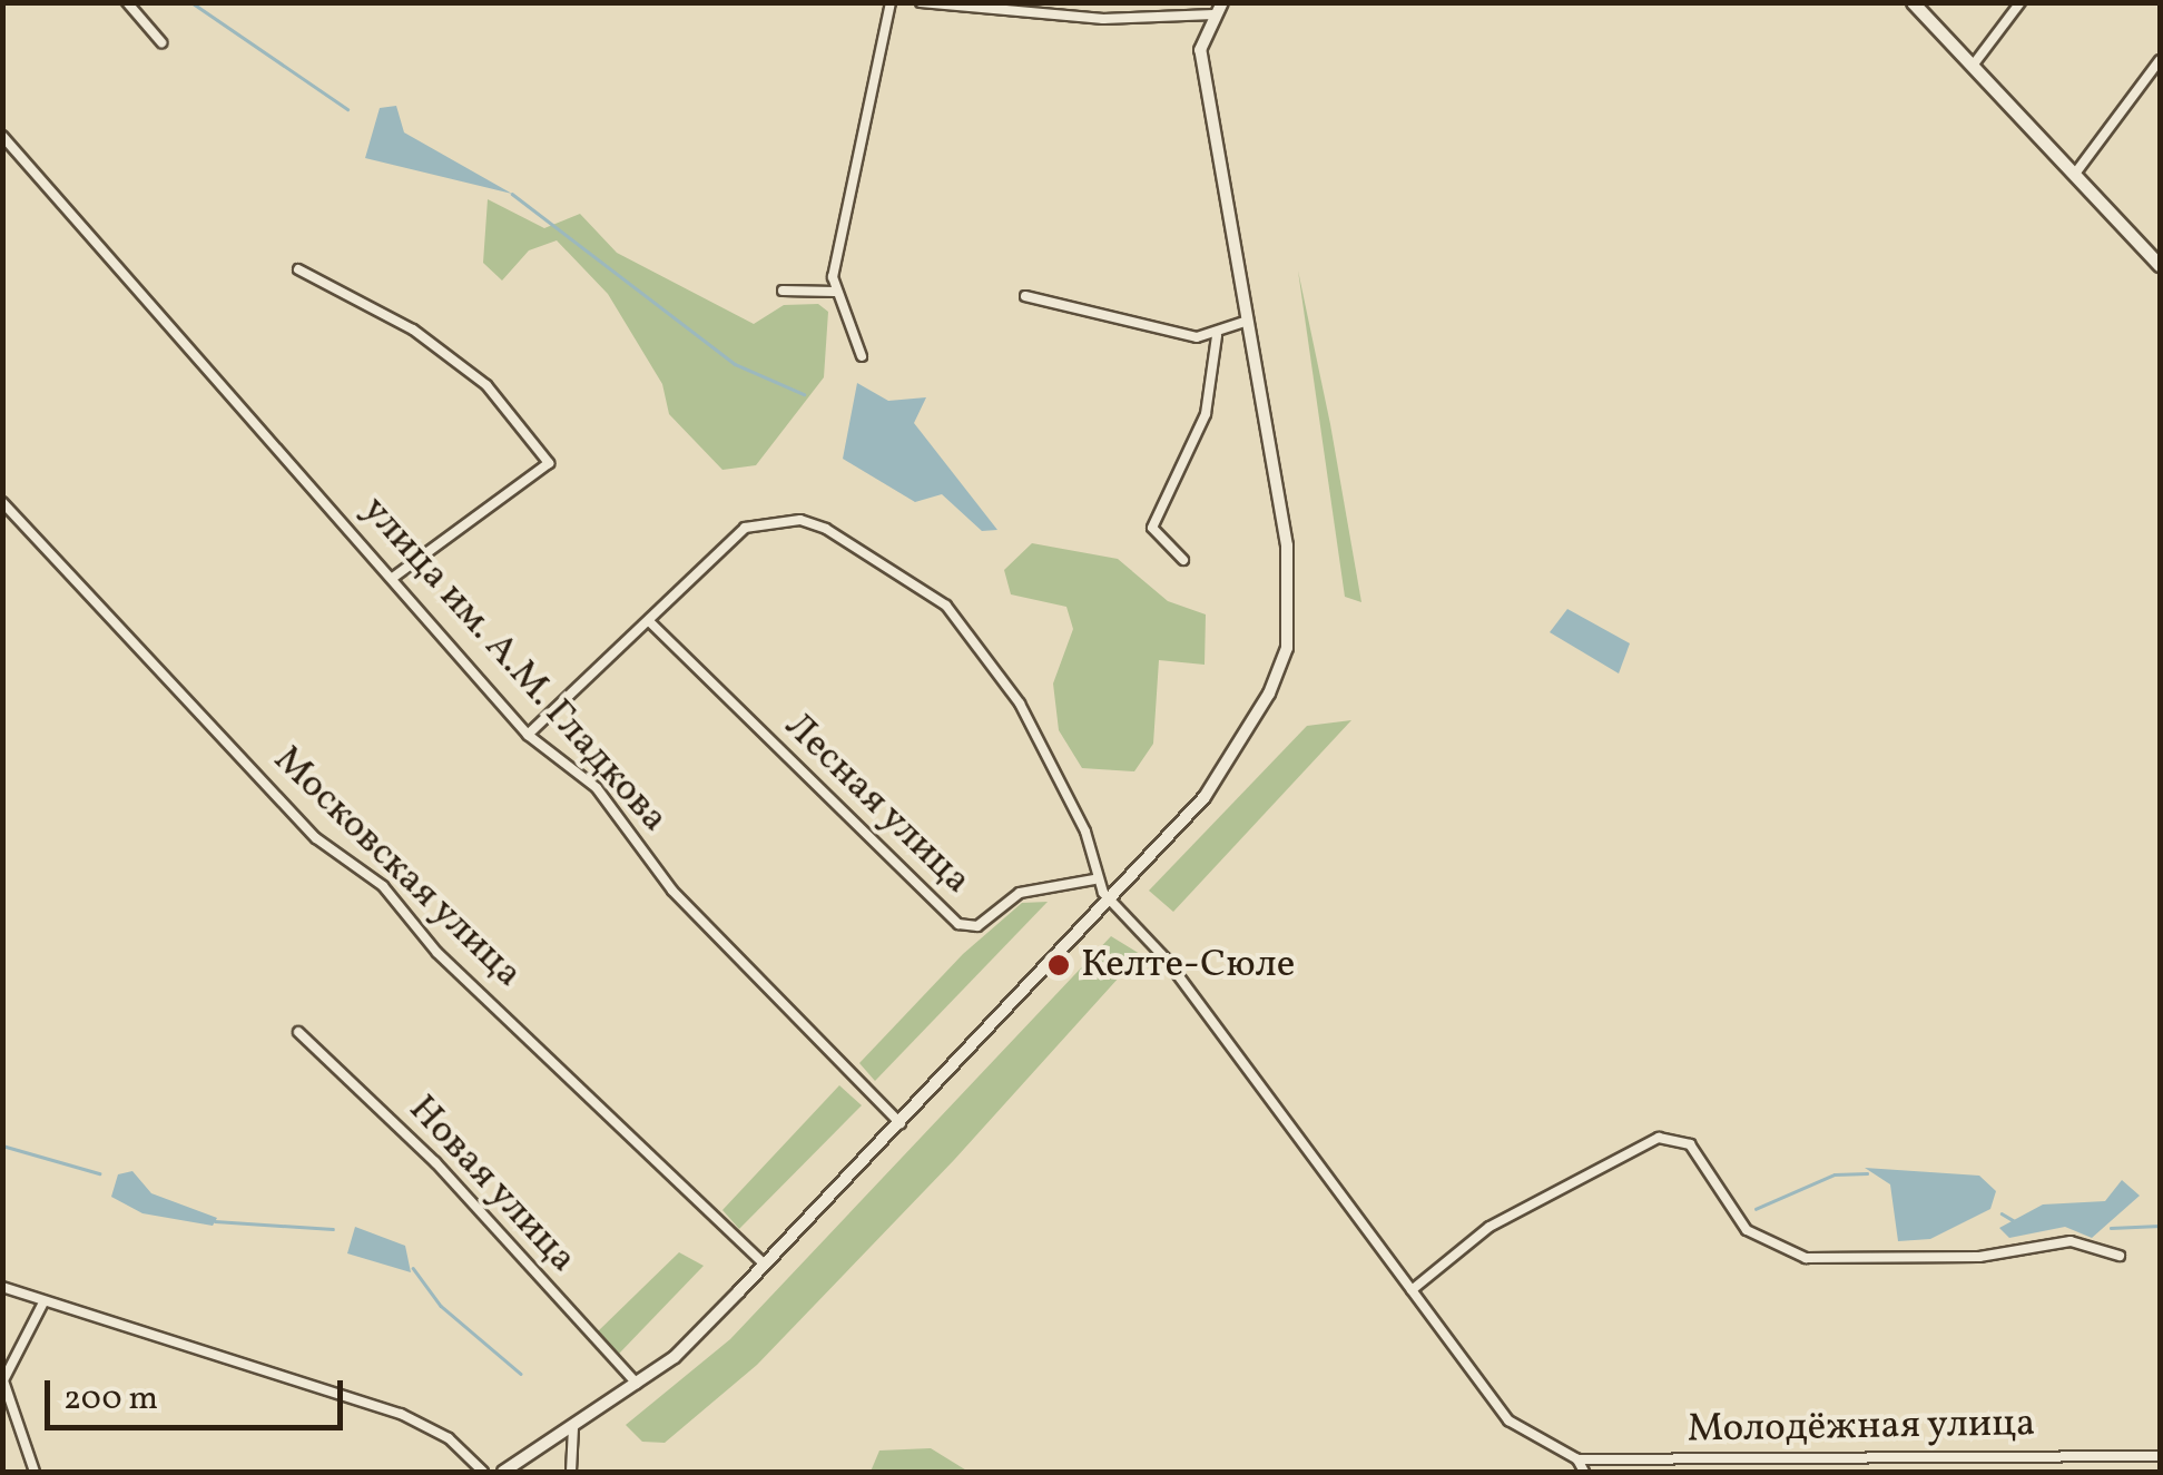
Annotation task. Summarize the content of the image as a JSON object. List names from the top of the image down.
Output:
{
  "streets": {
    "street": [
      "улица им. А.М. Гладкова",
      "Лесная улица",
      "Московская улица",
      "Новая улица",
      "Молодёжная улица"
    ]
  },
  "places": ["Келте-Сюле"],
  "scale_bar": "200 m"
}
